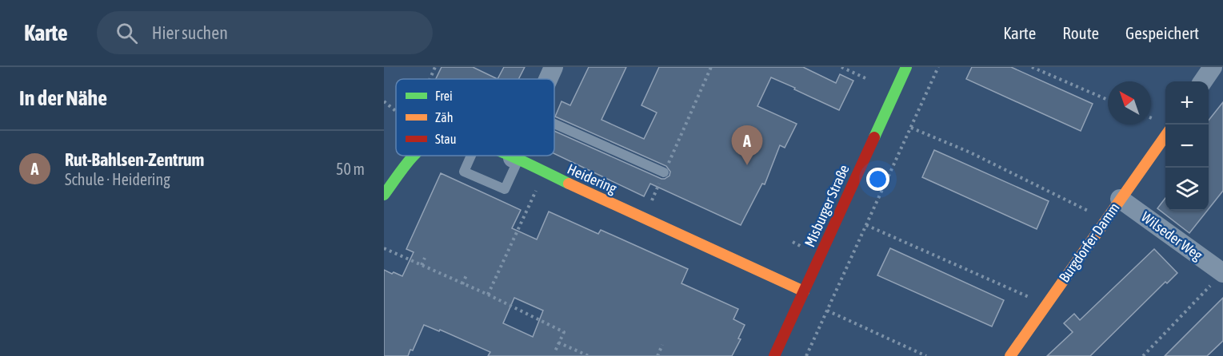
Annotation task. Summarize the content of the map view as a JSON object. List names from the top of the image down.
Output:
{
  "streets": {
    "street": [
      "Heidering",
      "Misburger Straße",
      "Wilseder Weg",
      "Burgdorfer Damm"
    ]
  },
  "crossings": [
    ["Heidering", "Misburger Straße"],
    ["Wilseder Weg", "Burgdorfer Damm"]
  ],
  "legend": ["Frei", "Zäh", "Stau"],
  "north": "top left",
  "page": {
    "header": "Karte",
    "search": "Hier suchen",
    "nav": ["Karte", "Route", "Gespeichert"],
    "heading": "In der Nähe",
    "map_buttons": ["+", "−"],
    "pins": "A",
    "list": [
      {
        "mark": "A",
        "name": "Rut-Bahlsen-Zentrum",
        "note": "Schule · Heidering",
        "value": "50 m"
      }
    ]
  }
}
